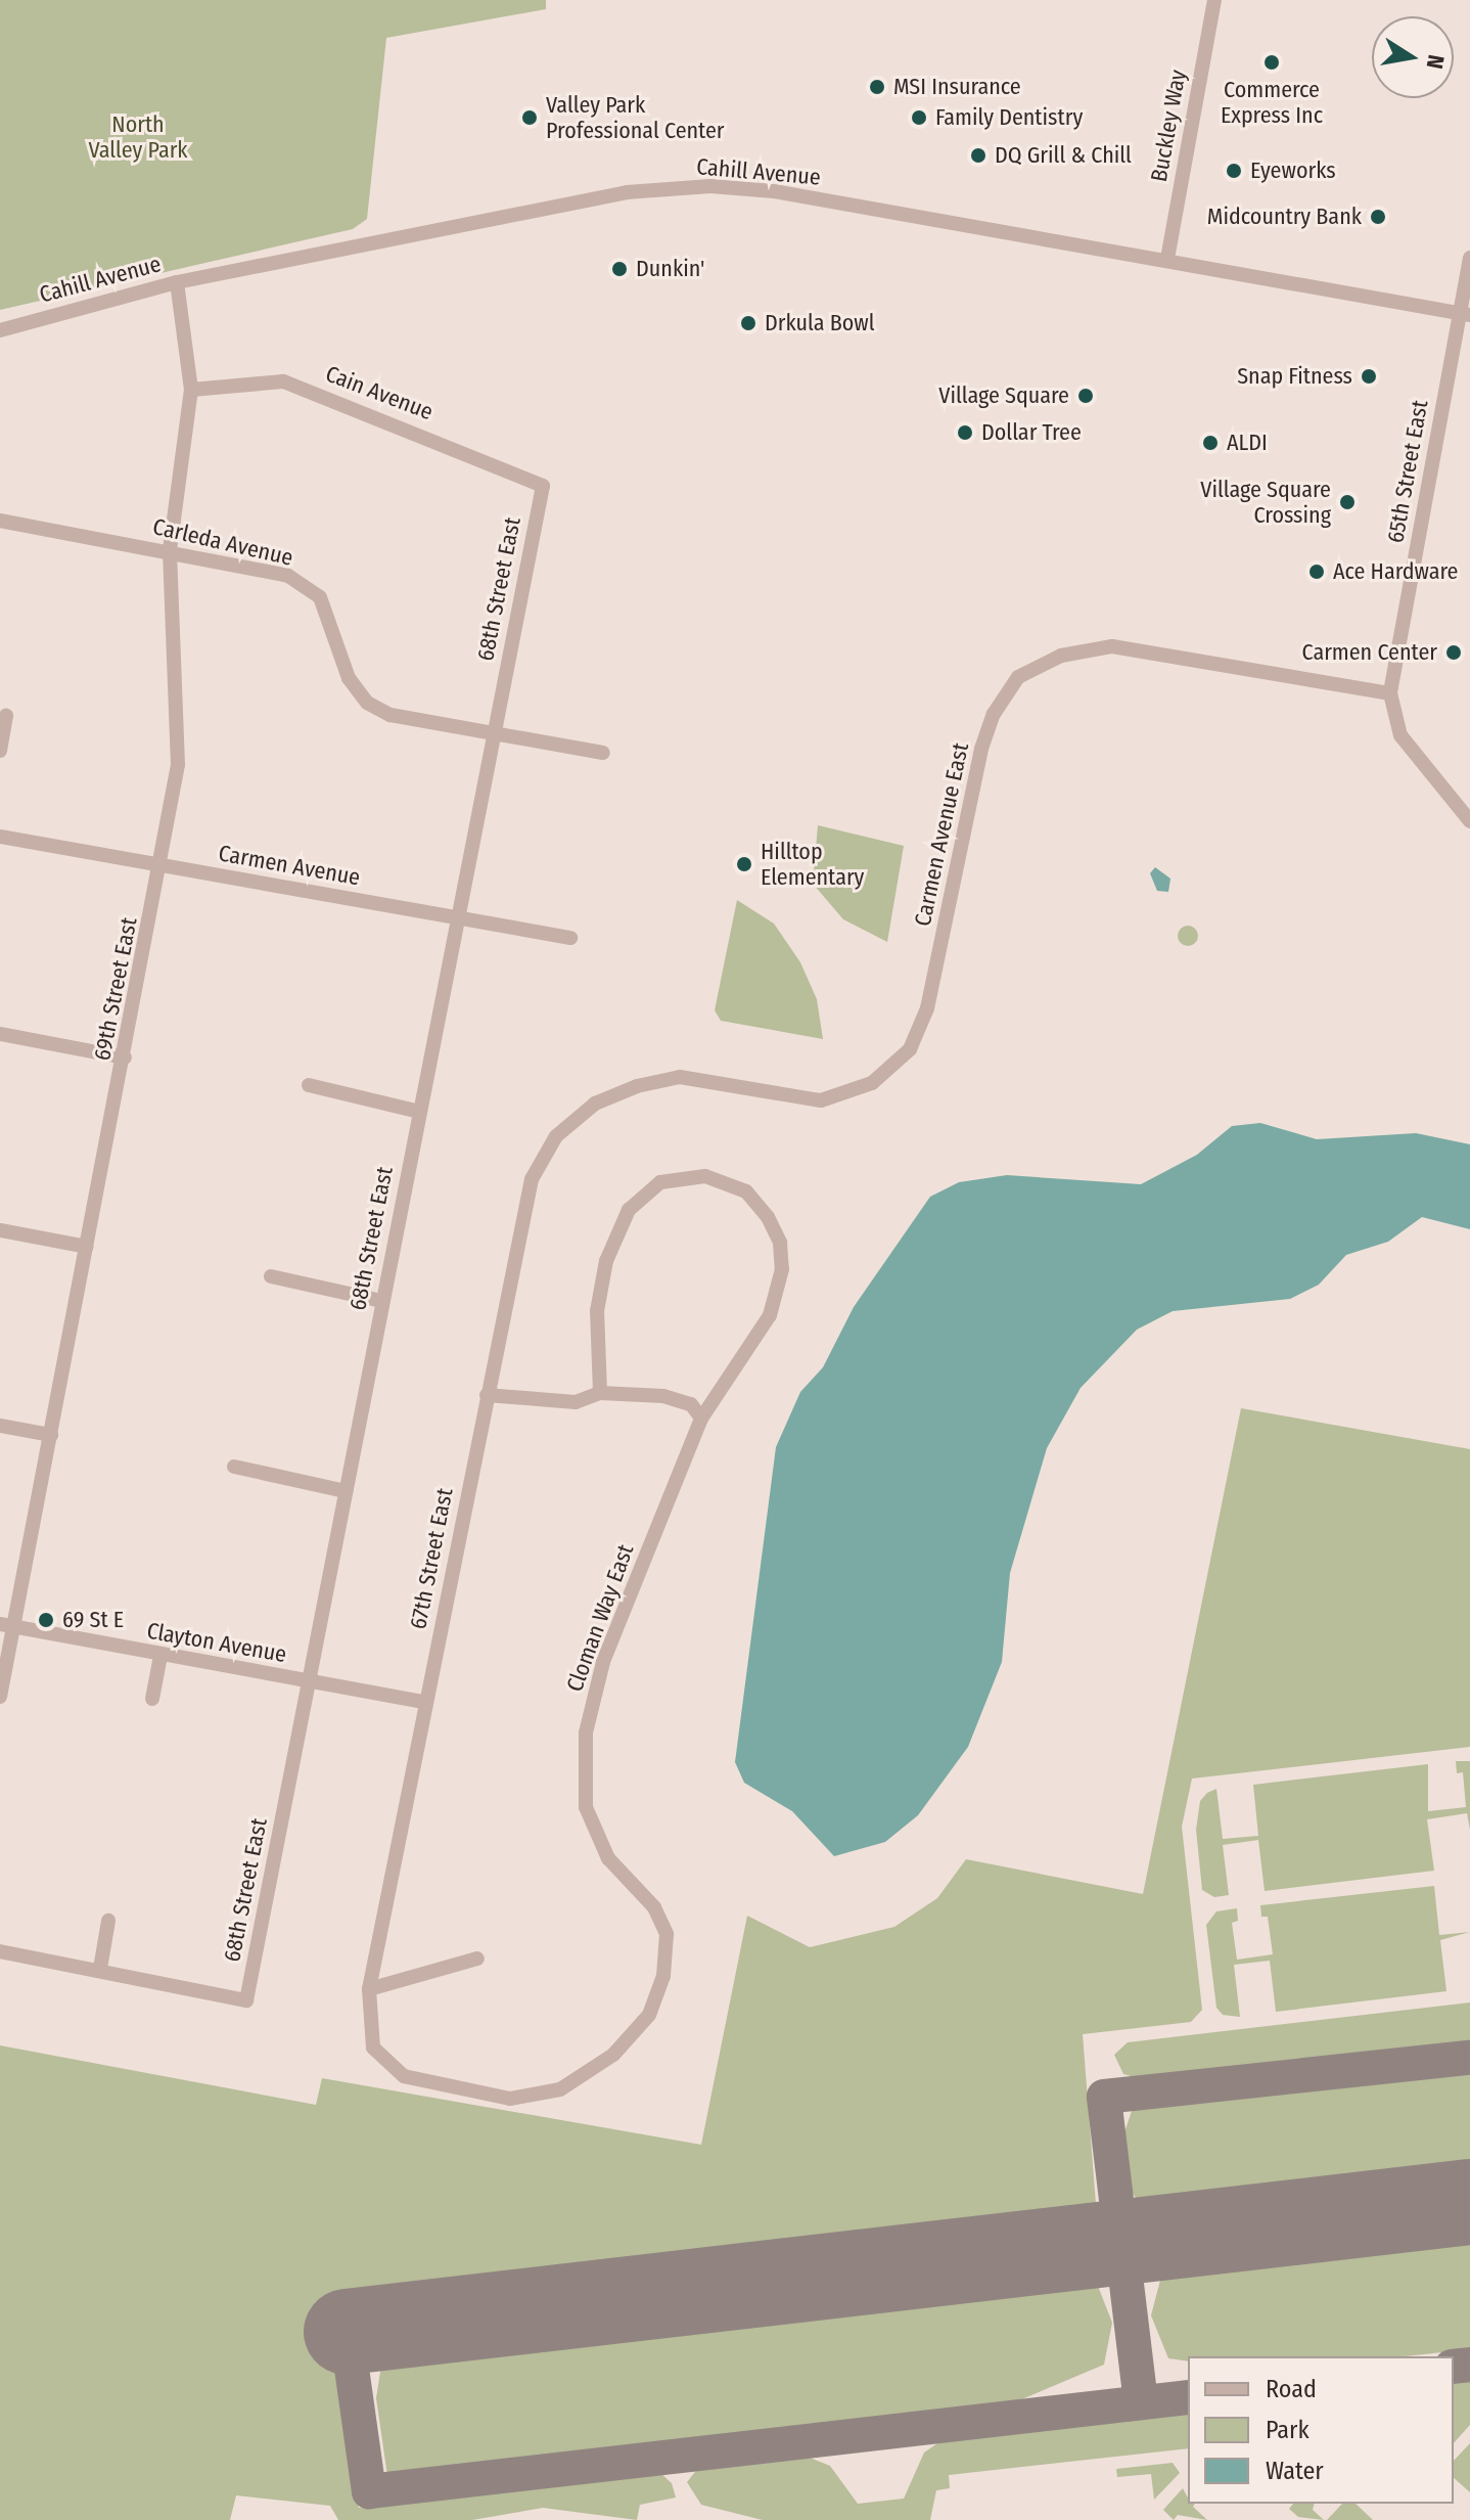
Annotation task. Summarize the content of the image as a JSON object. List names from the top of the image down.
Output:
{
  "streets": {
    "street": [
      "Buckley Way",
      "Cahill Avenue",
      "Cain Avenue",
      "65th Street East",
      "Carleda Avenue",
      "68th Street East",
      "Carmen Avenue East",
      "Carmen Avenue",
      "69th Street East",
      "67th Street East",
      "Cloman Way East",
      "Clayton Avenue"
    ]
  },
  "crossings": [
    ["Buckley Way", "Cahill Avenue"],
    ["Cahill Avenue", "65th Street East"],
    ["Cahill Avenue", "69th Street East"],
    ["Cain Avenue", "68th Street East"],
    ["Cain Avenue", "69th Street East"],
    ["65th Street East", "Carmen Avenue East"],
    ["Carleda Avenue", "68th Street East"],
    ["Carleda Avenue", "69th Street East"],
    ["68th Street East", "Carmen Avenue"],
    ["68th Street East", "Clayton Avenue"],
    ["Carmen Avenue East", "67th Street East"],
    ["Carmen Avenue", "69th Street East"],
    ["69th Street East", "Clayton Avenue"],
    ["67th Street East", "Cloman Way East"],
    ["67th Street East", "Clayton Avenue"]
  ],
  "parks": ["North Valley Park"],
  "places": [
    "Commerce Express Inc",
    "MSI Insurance",
    "Valley Park Professional Center",
    "Family Dentistry",
    "DQ Grill & Chill",
    "Eyeworks",
    "Midcountry Bank",
    "Dunkin'",
    "Drkula Bowl",
    "Snap Fitness",
    "Village Square",
    "Dollar Tree",
    "ALDI",
    "Village Square Crossing",
    "Ace Hardware",
    "Carmen Center",
    "Hilltop Elementary",
    "69 St E"
  ],
  "legend": ["Road", "Park", "Water"],
  "north": "right"
}
